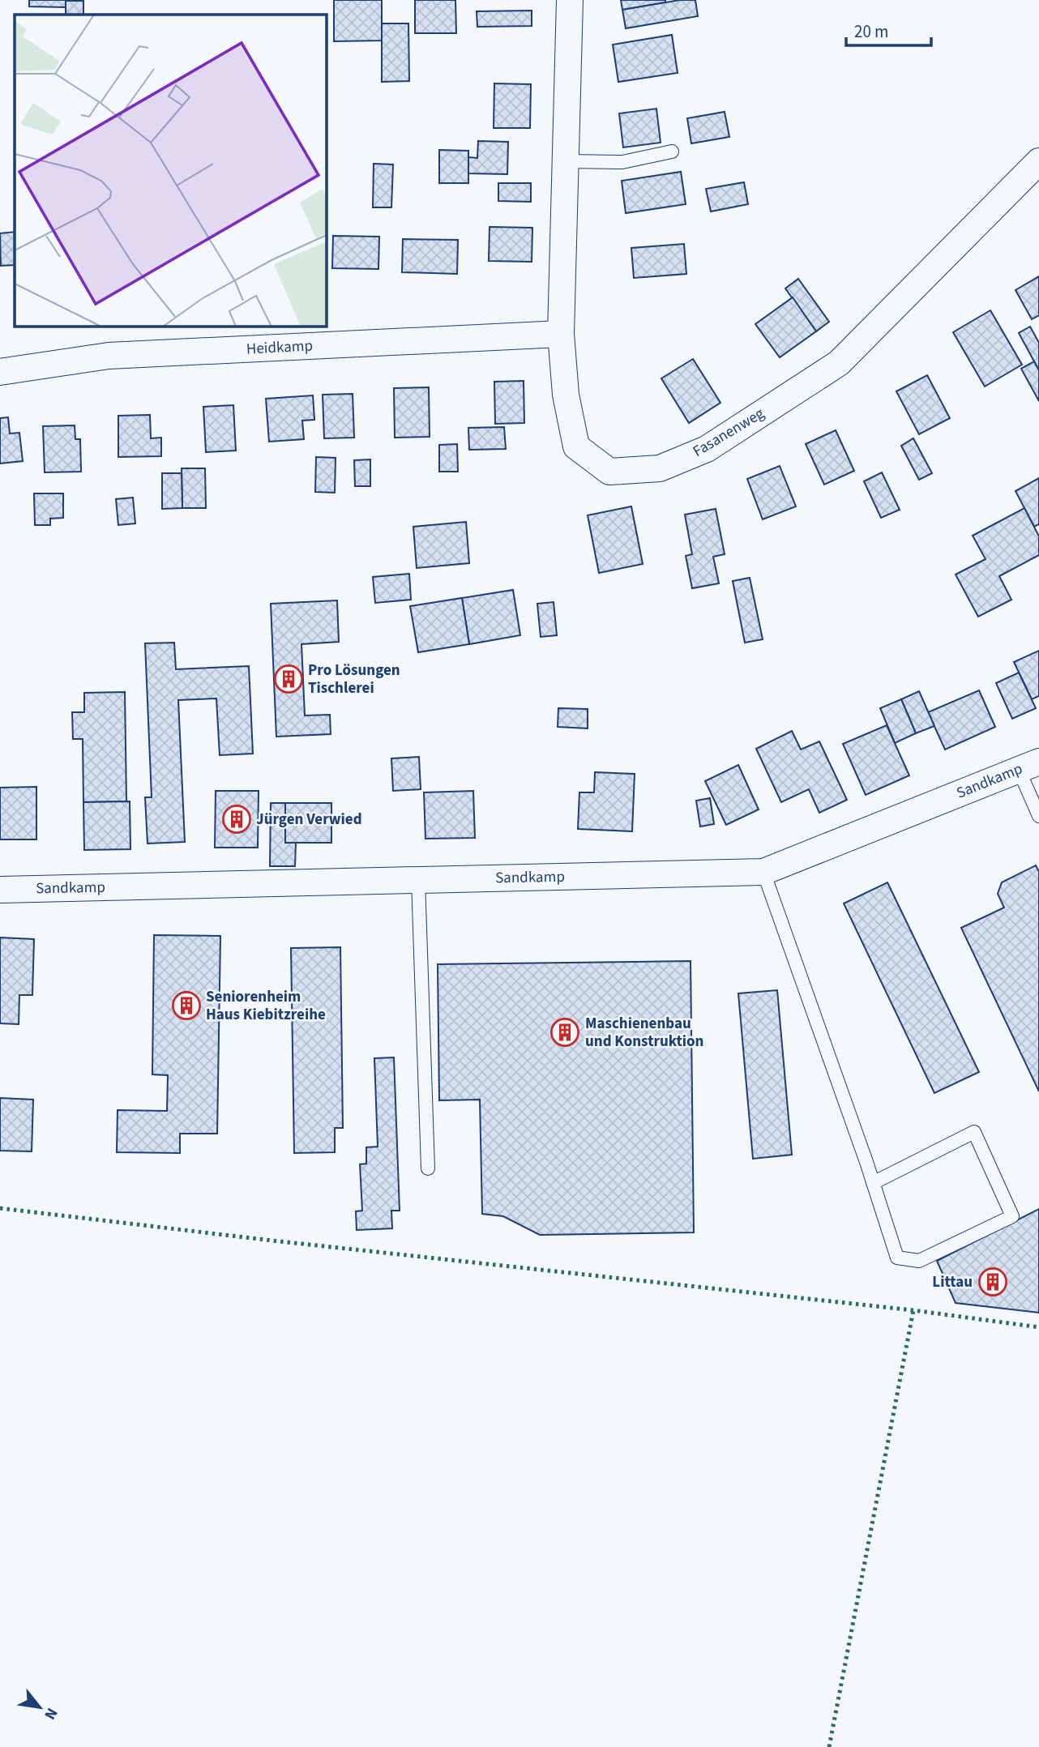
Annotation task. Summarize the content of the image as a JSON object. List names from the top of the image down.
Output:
{
  "streets": {
    "street": ["Heidkamp", "Fasanenweg", "Sandkamp"]
  },
  "crossings": [
    ["Heidkamp", "Fasanenweg"]
  ],
  "places": {
    "building": [
      "Pro Lösungen Tischlerei",
      "Jürgen Verwied",
      "Seniorenheim Haus Kiebitzreihe",
      "Maschienenbau und Konstruktion",
      "Littau"
    ]
  },
  "scale_bar": "20 m",
  "north": "bottom right"
}
